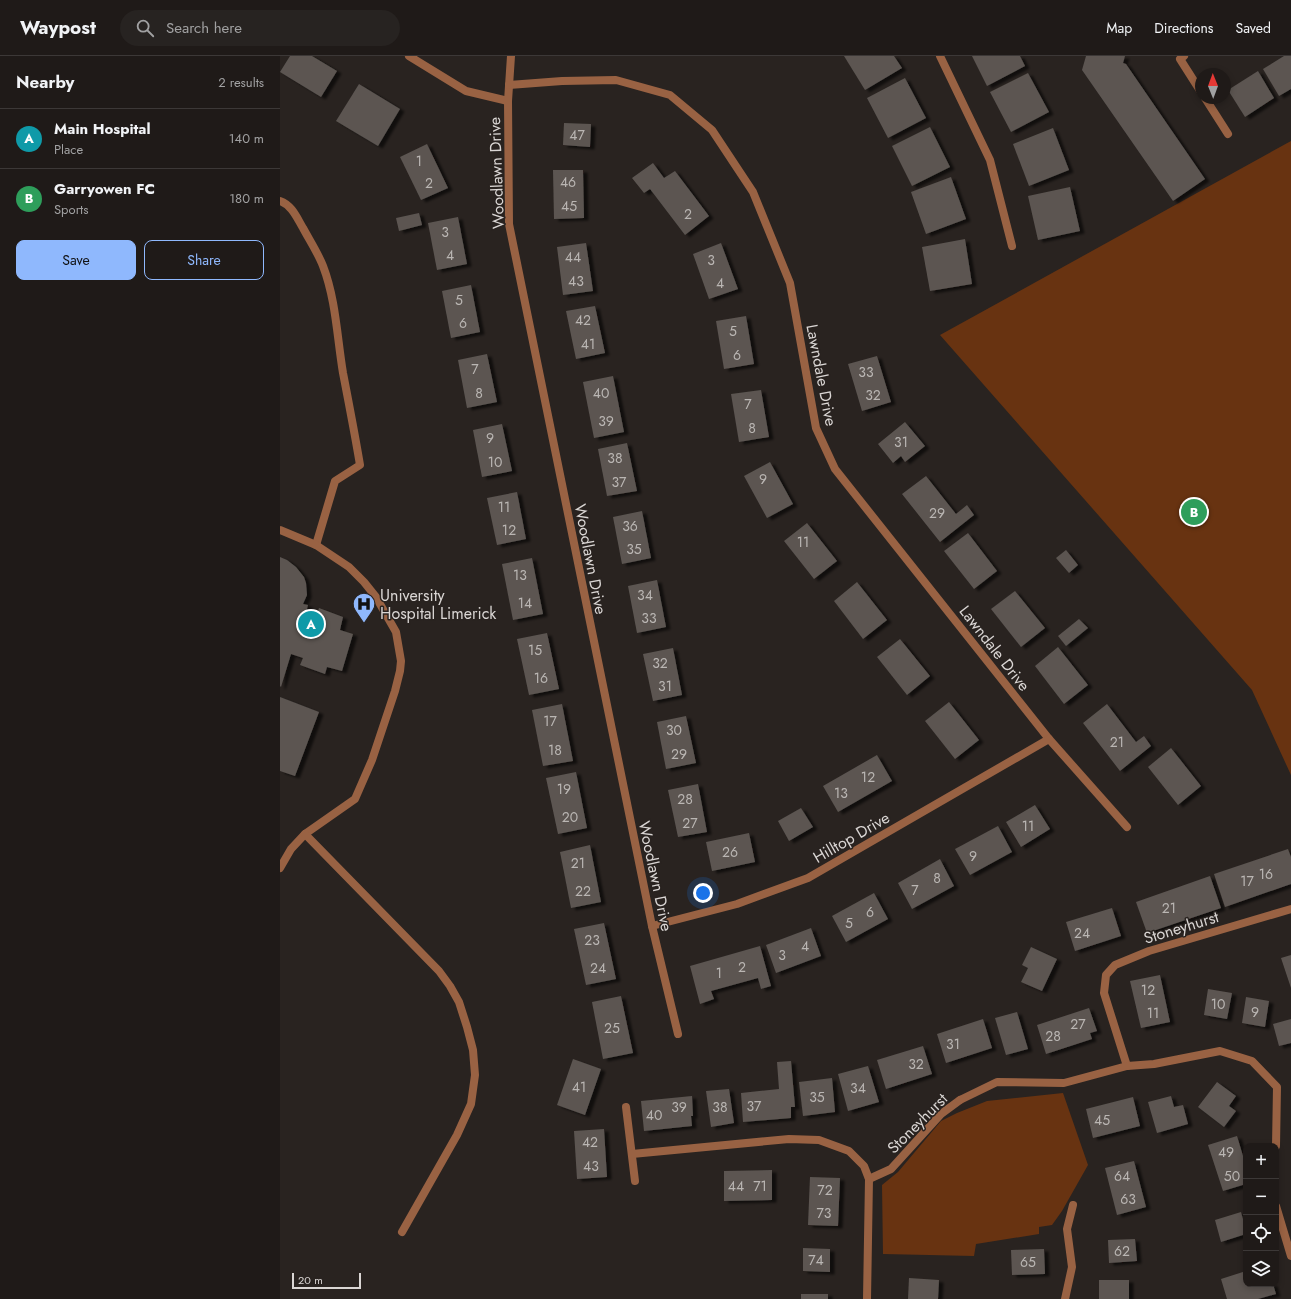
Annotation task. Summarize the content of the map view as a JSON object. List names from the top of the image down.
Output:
{
  "streets": {
    "street": [
      "Woodlawn Drive",
      "Lawndale Drive",
      "Hilltop Drive",
      "Stoneyhurst"
    ]
  },
  "crossings": [
    ["Woodlawn Drive", "Lawndale Drive"],
    ["Woodlawn Drive", "Hilltop Drive"],
    ["Lawndale Drive", "Hilltop Drive"]
  ],
  "places": {
    "hospital": ["University Hospital Limerick"]
  },
  "house_numbers": [
    "47",
    "1",
    "46",
    "2",
    "45",
    "2",
    "3",
    "4",
    "44",
    "3",
    "43",
    "4",
    "5",
    "42",
    "6",
    "5",
    "41",
    "6",
    "7",
    "33",
    "8",
    "40",
    "32",
    "7",
    "39",
    "8",
    "9",
    "31",
    "38",
    "10",
    "9",
    "37",
    "11",
    "29",
    "36",
    "12",
    "11",
    "35",
    "13",
    "34",
    "14",
    "33",
    "15",
    "32",
    "16",
    "31",
    "17",
    "30",
    "21",
    "18",
    "29",
    "12",
    "19",
    "13",
    "28",
    "20",
    "27",
    "11",
    "26",
    "9",
    "21",
    "16",
    "8",
    "17",
    "7",
    "22",
    "21",
    "6",
    "5",
    "24",
    "23",
    "4",
    "3",
    "2",
    "24",
    "1",
    "12",
    "10",
    "9",
    "11",
    "27",
    "25",
    "28",
    "31",
    "32",
    "41",
    "34",
    "35",
    "37",
    "39",
    "38",
    "40",
    "45",
    "42",
    "49",
    "43",
    "64",
    "50",
    "44",
    "71",
    "72",
    "63",
    "73",
    "62",
    "74",
    "65"
  ],
  "scale_bar": "20 m",
  "north": "top",
  "page": {
    "header": "Waypost",
    "search": "Search here",
    "nav": ["Map", "Directions", "Saved"],
    "heading": ["Nearby", "2 results"],
    "list": [
      {
        "mark": "A",
        "name": "Main Hospital",
        "note": "Place",
        "value": "140 m"
      },
      {
        "mark": "B",
        "name": "Garryowen FC",
        "note": "Sports",
        "value": "180 m"
      }
    ],
    "buttons": ["Save", "Share"],
    "pins": ["B", "A"],
    "map_buttons": ["+", "−"],
    "scale": "20 m"
  }
}
